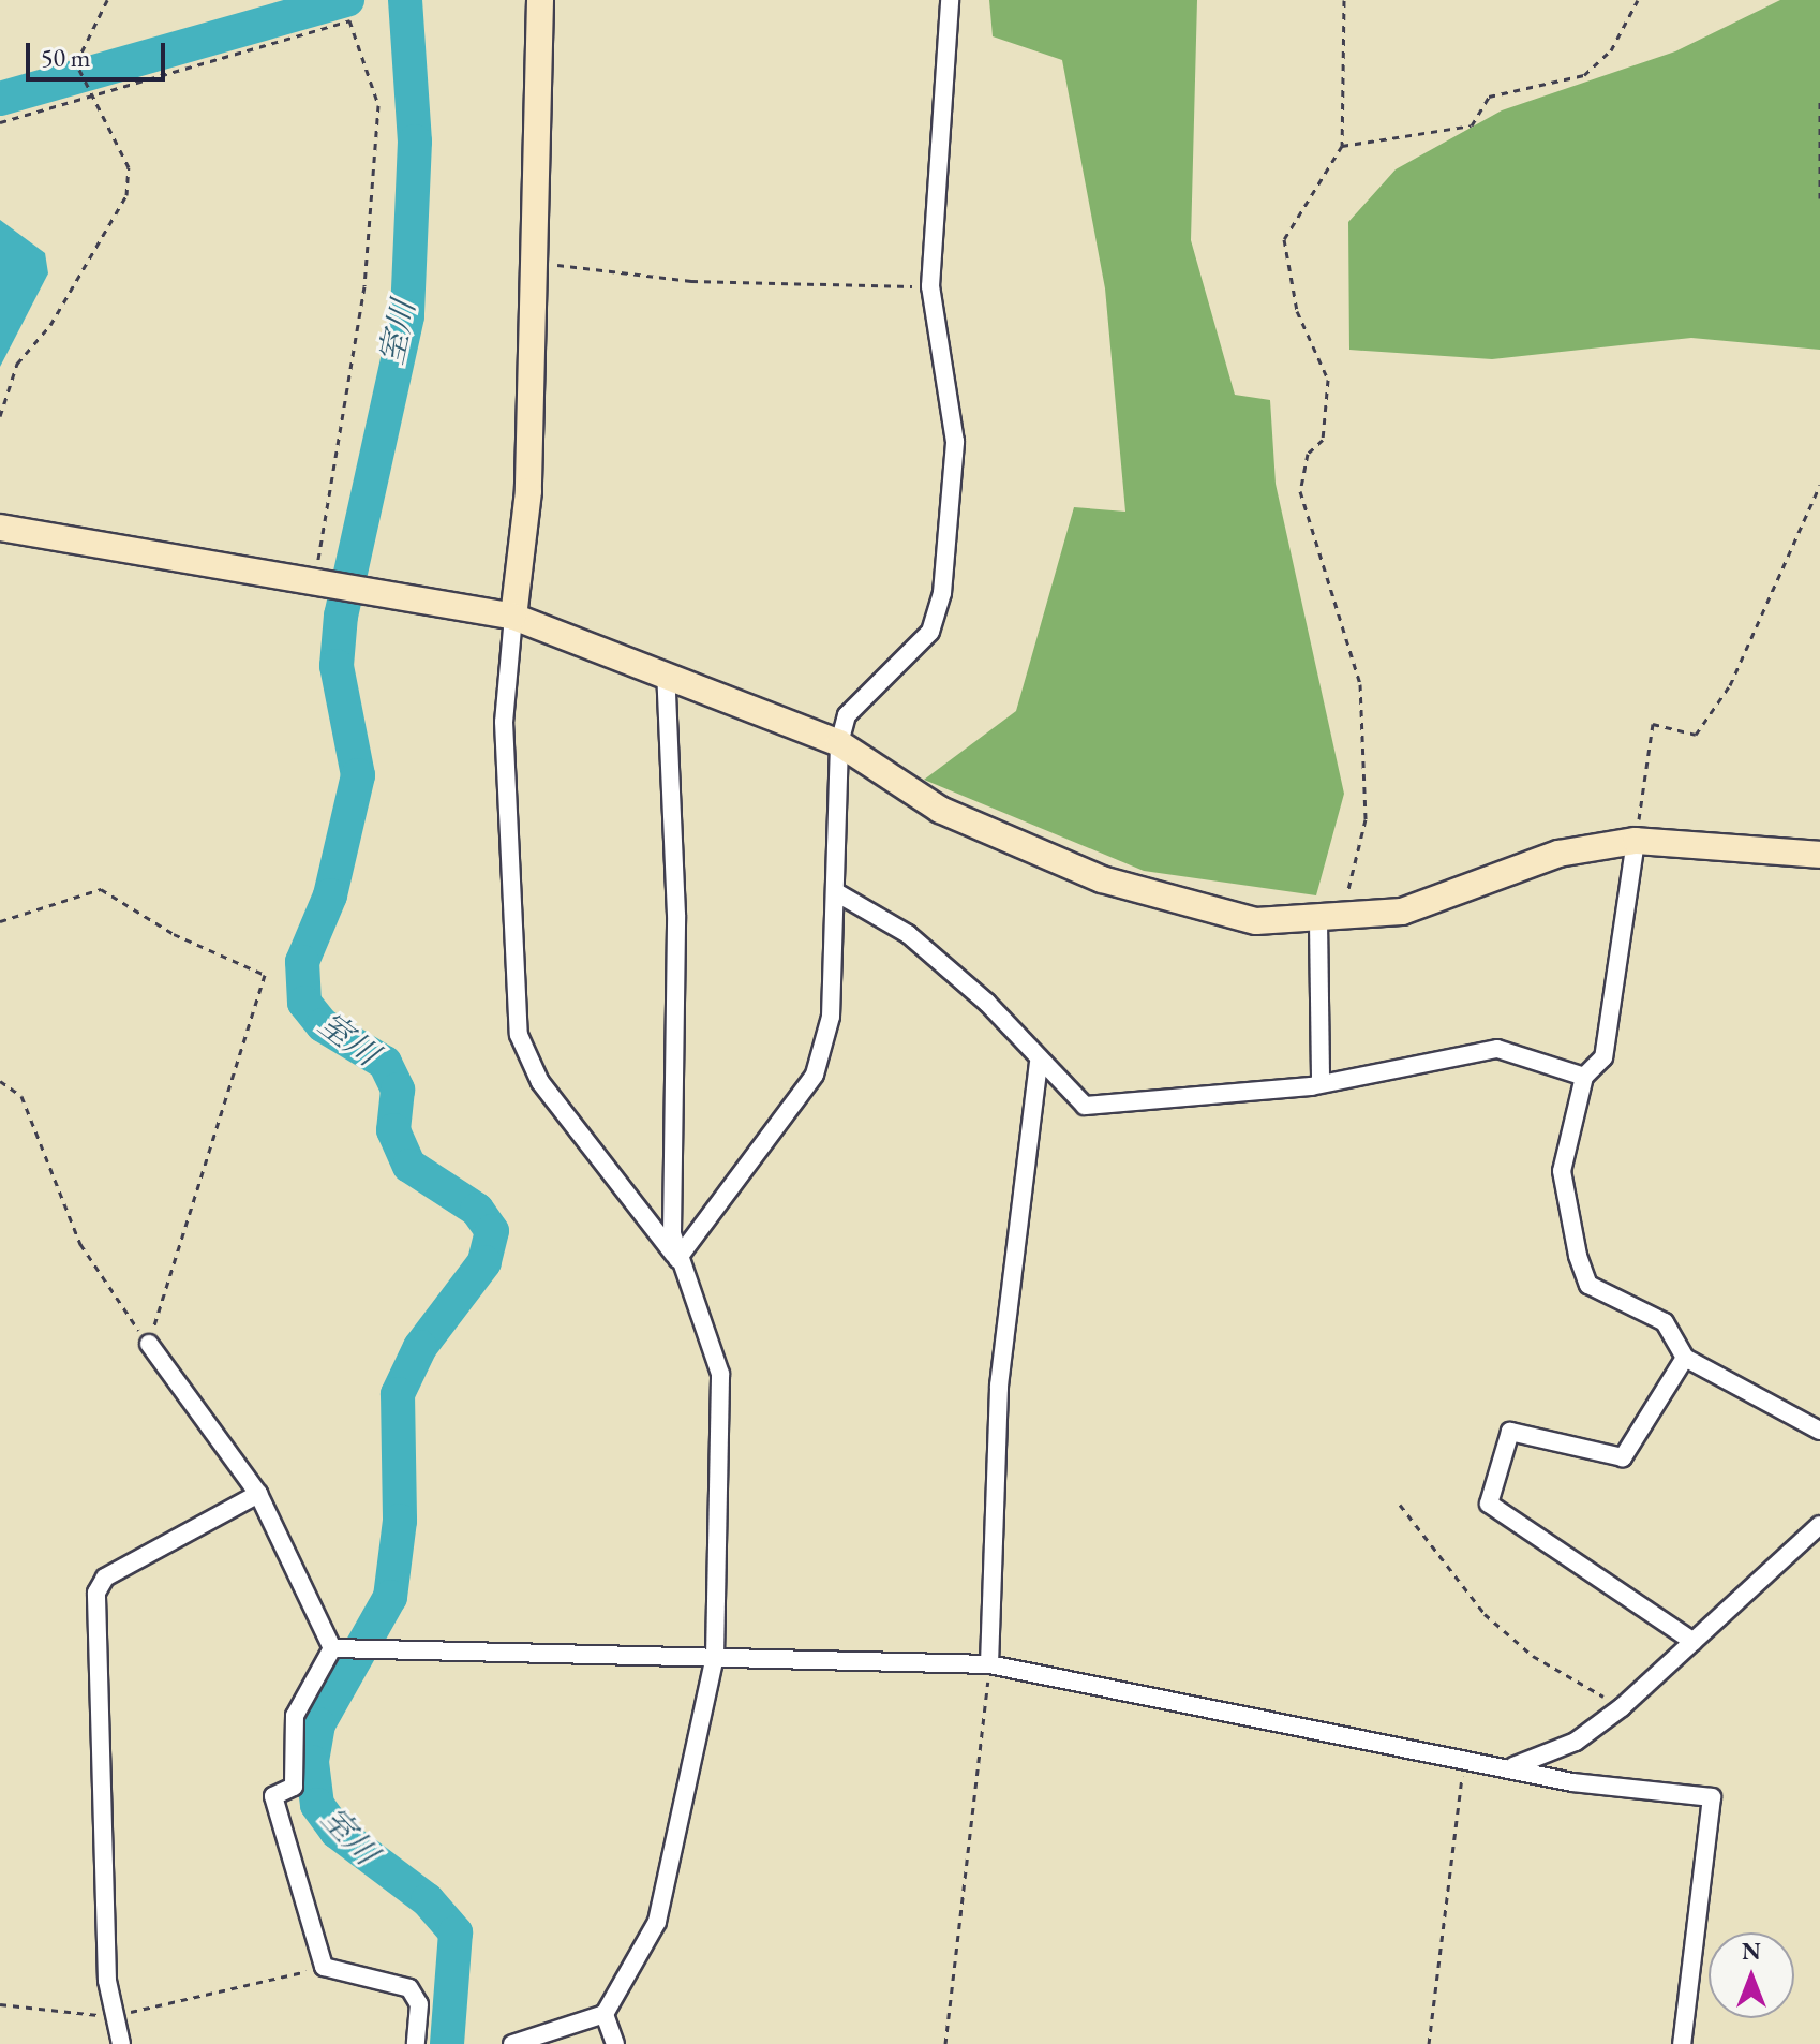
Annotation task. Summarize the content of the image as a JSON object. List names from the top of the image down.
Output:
{
  "water": ["室川"],
  "scale_bar": "50 m",
  "north": "top"
}
